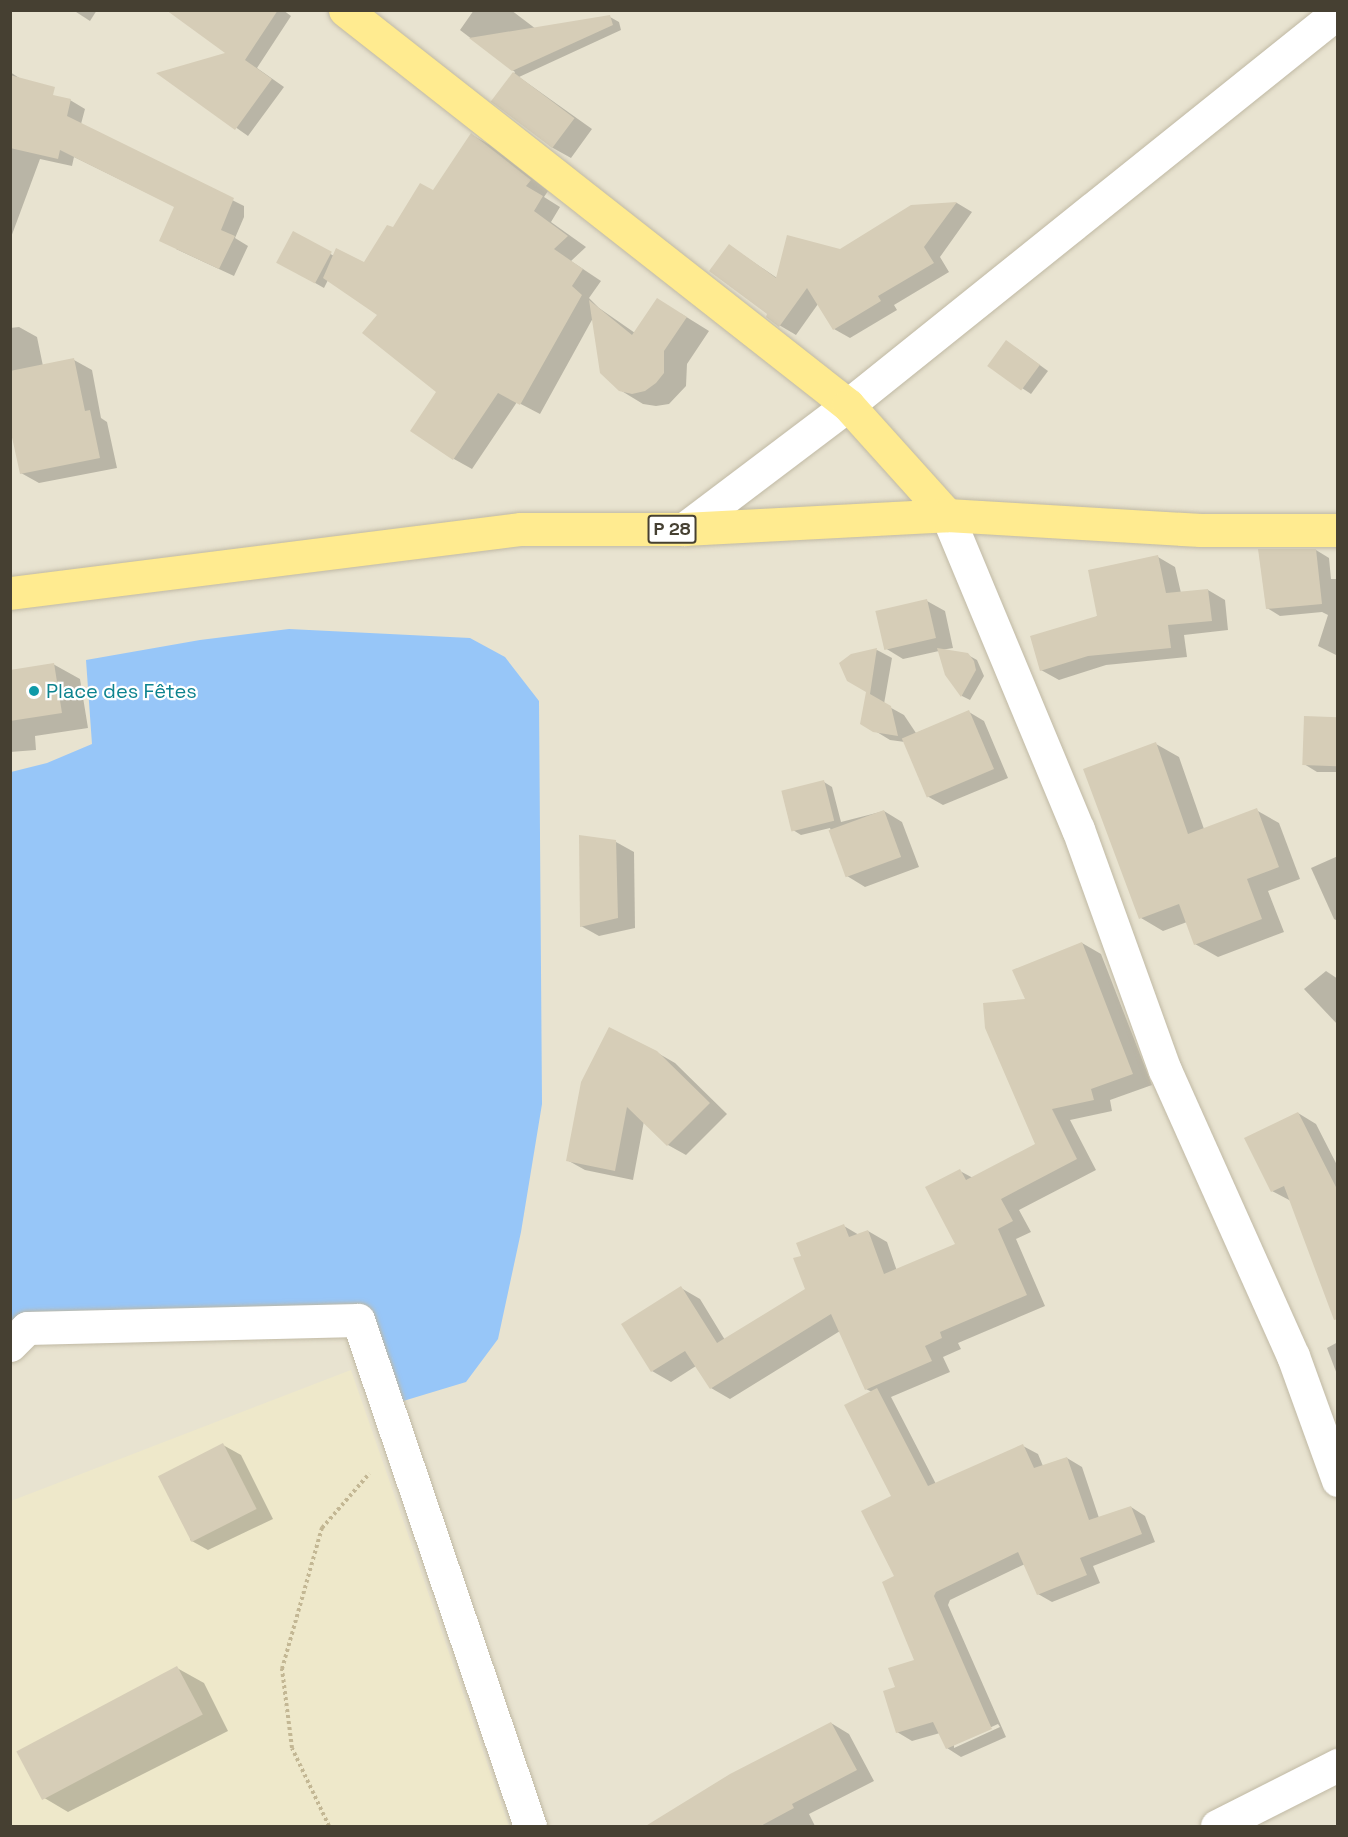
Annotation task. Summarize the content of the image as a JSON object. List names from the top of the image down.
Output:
{
  "streets": {
    "main road": ["P 28"]
  },
  "places": ["Place des Fêtes"]
}
